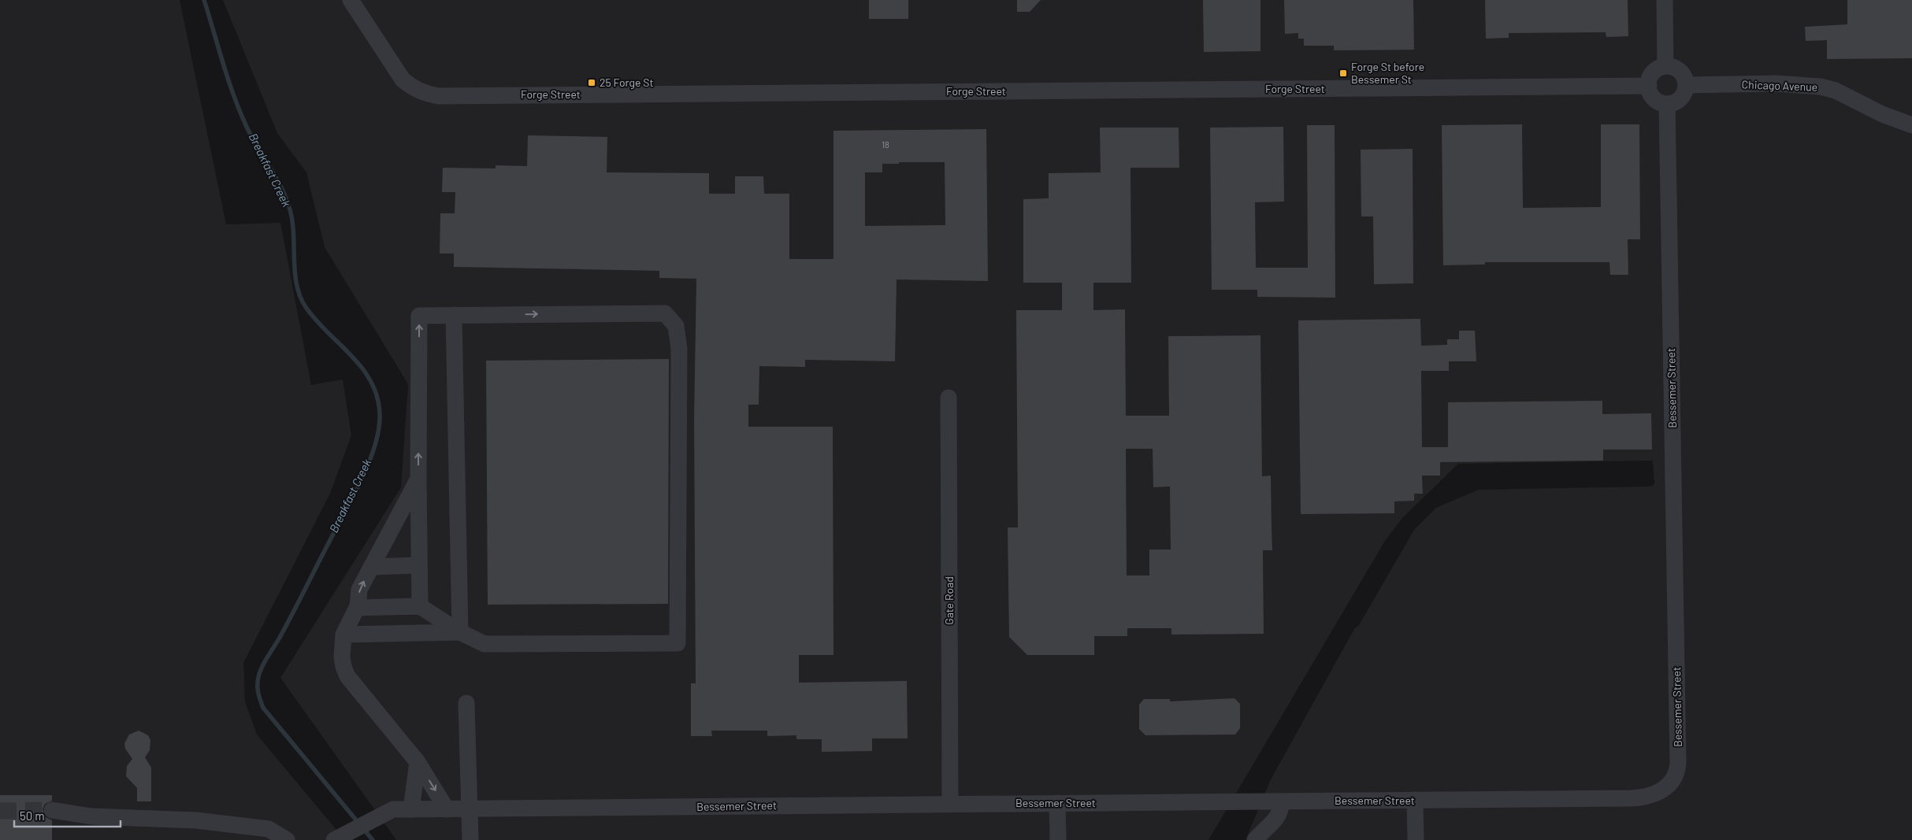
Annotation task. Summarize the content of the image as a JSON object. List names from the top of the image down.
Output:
{
  "streets": {
    "street": [
      "Chicago Avenue",
      "Forge Street",
      "Bessemer Street",
      "Gate Road"
    ]
  },
  "crossings": [
    ["Chicago Avenue", "Forge Street"],
    ["Chicago Avenue", "Bessemer Street"],
    ["Forge Street", "Bessemer Street"],
    ["Bessemer Street", "Gate Road"]
  ],
  "water": ["Breakfast Creek"],
  "places": {
    "transit": ["Forge St before Bessemer St", "25 Forge St"]
  },
  "house_numbers": ["18"],
  "scale_bar": "50 m"
}
